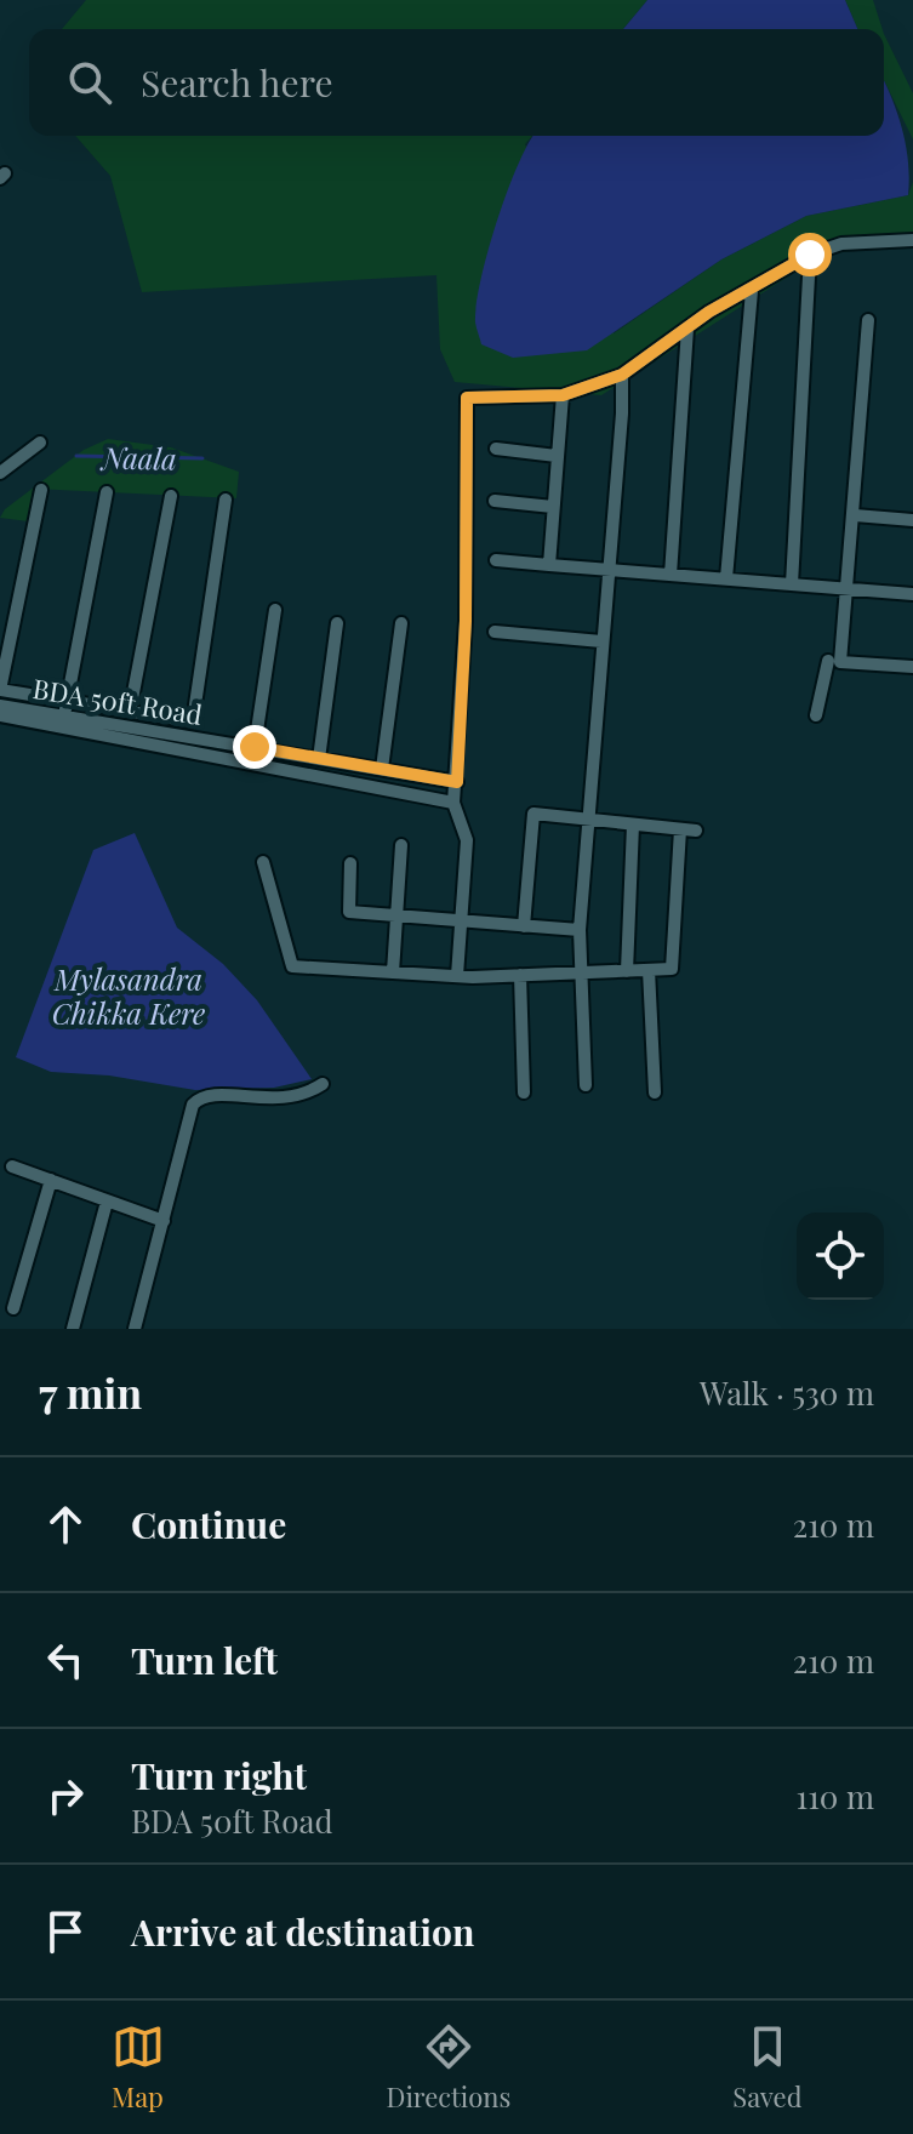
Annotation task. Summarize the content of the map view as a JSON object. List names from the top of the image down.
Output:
{
  "streets": {
    "street": ["BDA 50ft Road"]
  },
  "water": ["Naala", "Mylasandra Chikka Kere"],
  "page": {
    "search": "Search here",
    "heading": ["7 min", "Walk · 530 m"],
    "list": [
      ["Continue", "210 m"],
      ["Turn left", "210 m"],
      ["Turn right", "BDA 50ft Road", "110 m"],
      "Arrive at destination"
    ],
    "nav": ["Map", "Directions", "Saved"]
  }
}
